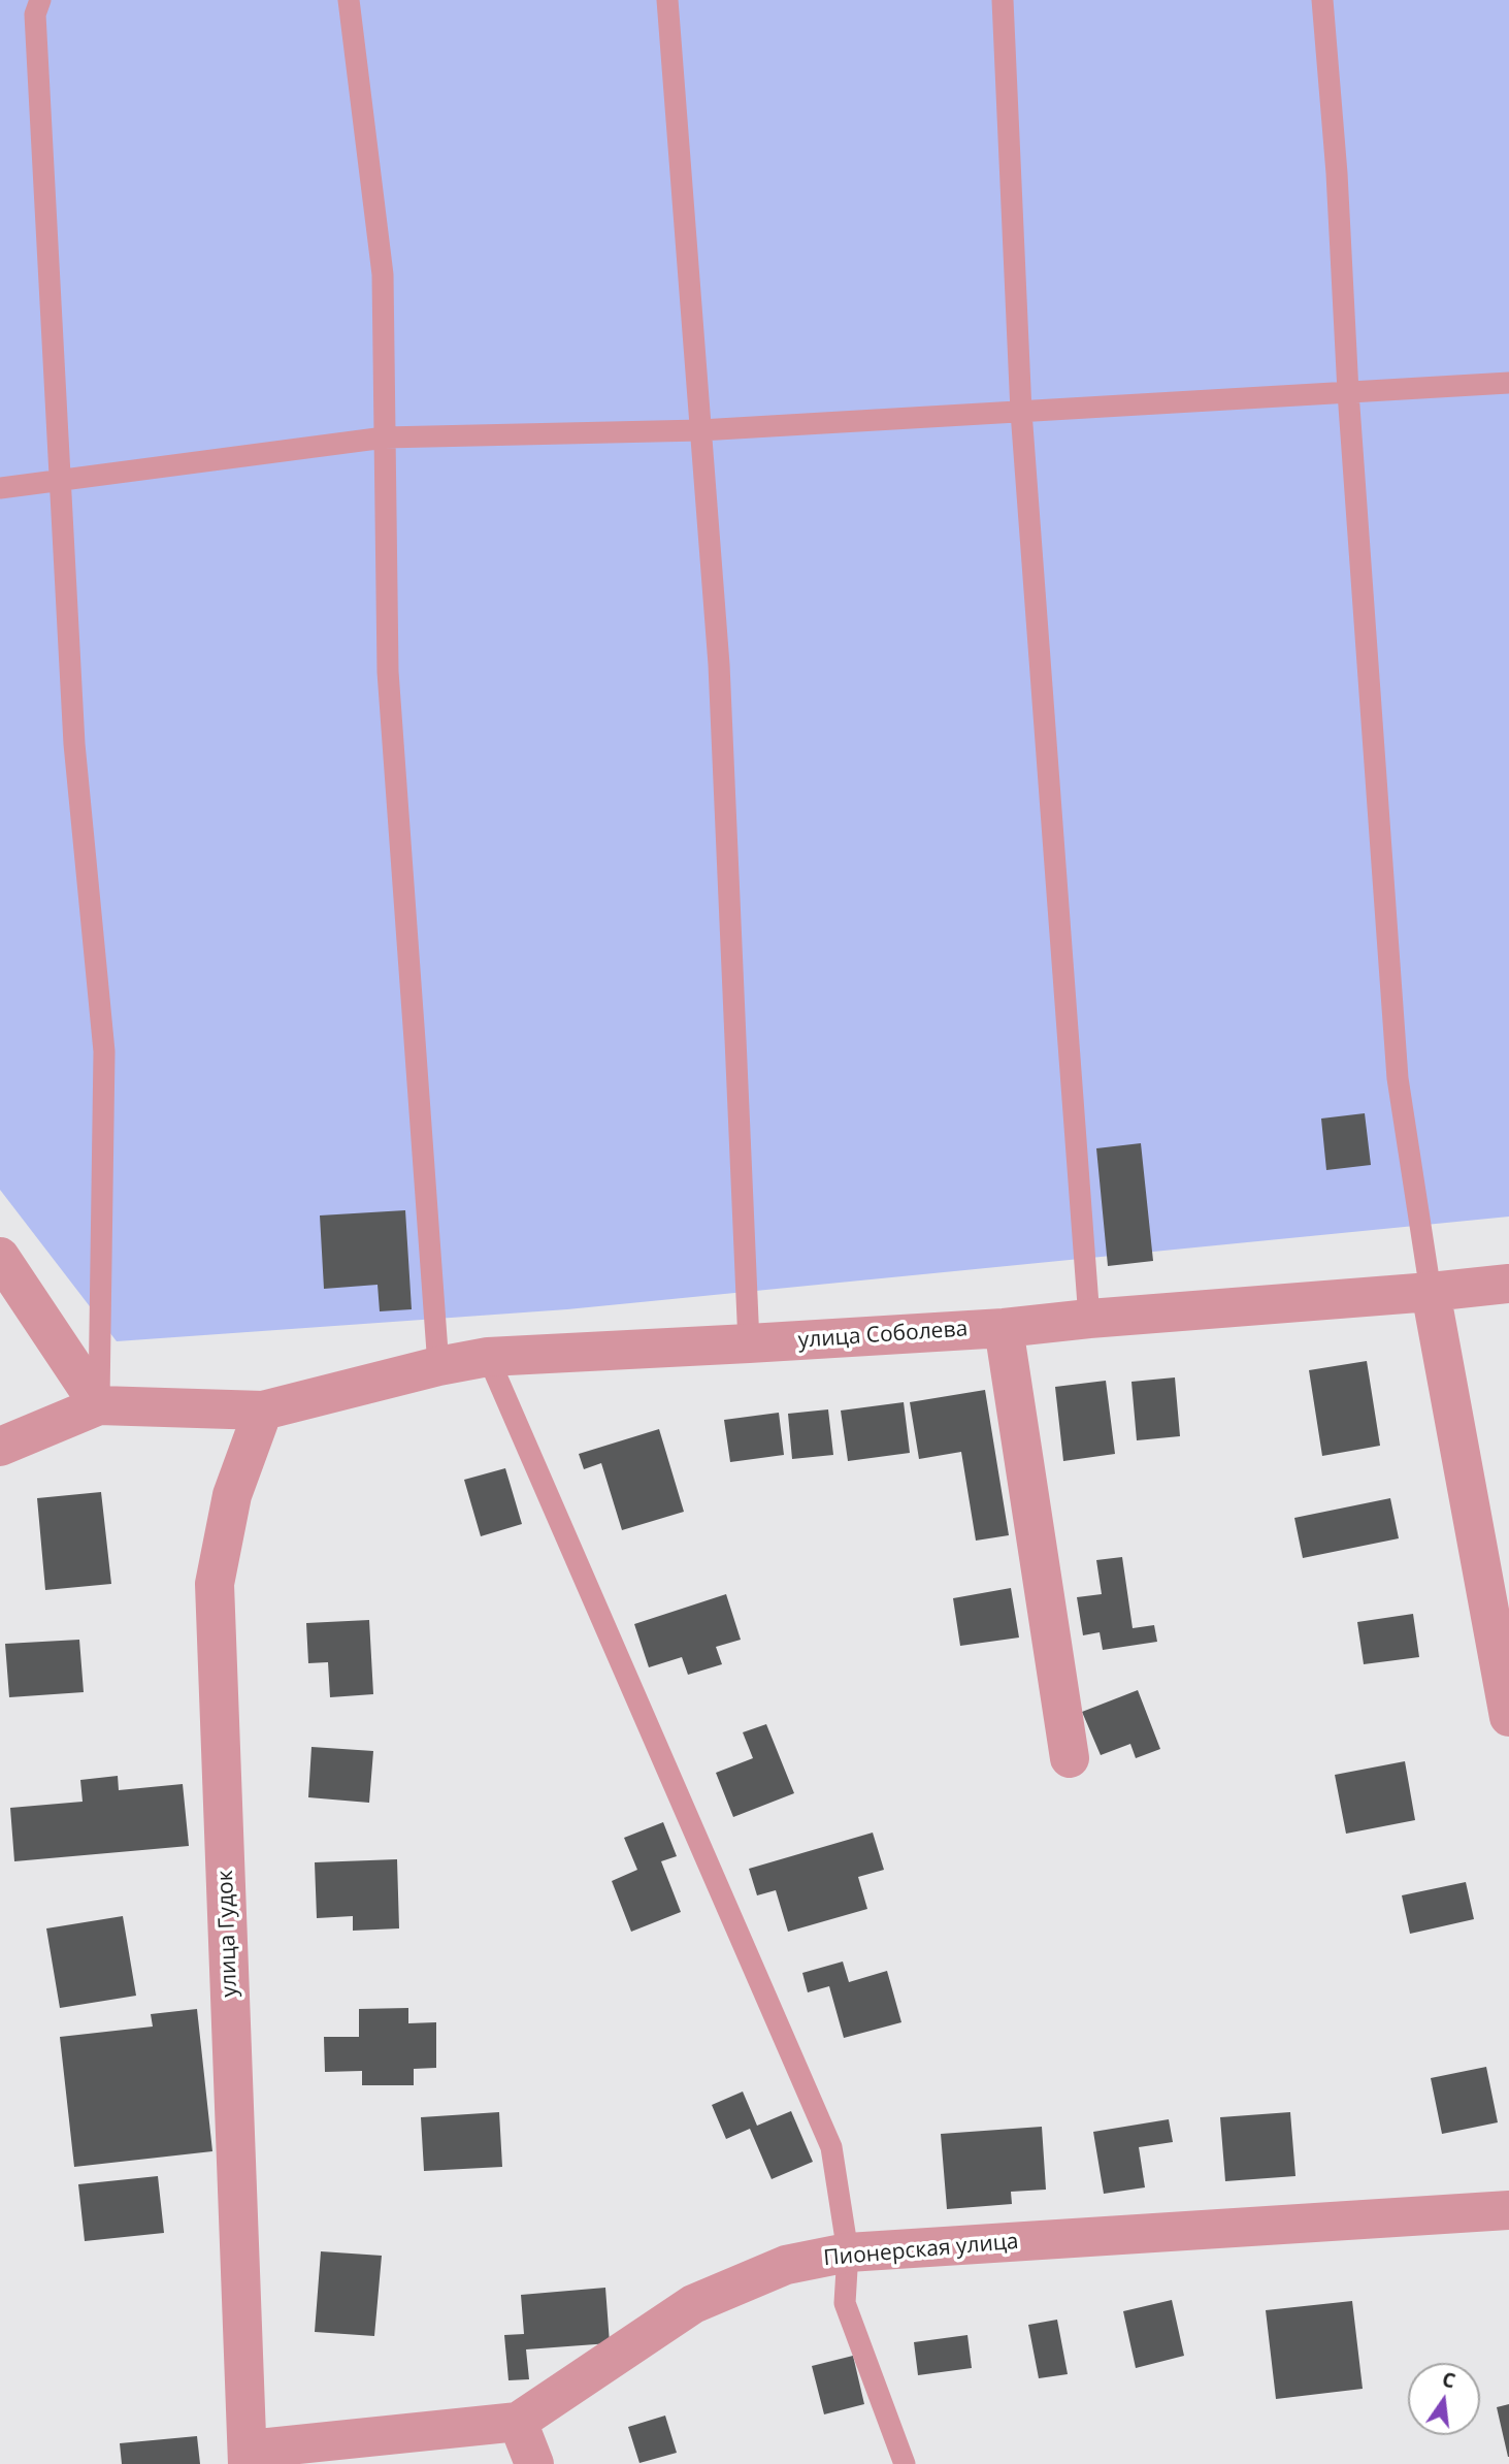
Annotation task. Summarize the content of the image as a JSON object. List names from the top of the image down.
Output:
{
  "streets": {
    "street": ["улица Соболева", "улица Гудок", "Пионерская улица"]
  },
  "crossings": [
    ["улица Соболева", "улица Гудок"],
    ["улица Гудок", "Пионерская улица"]
  ],
  "north": "top"
}
